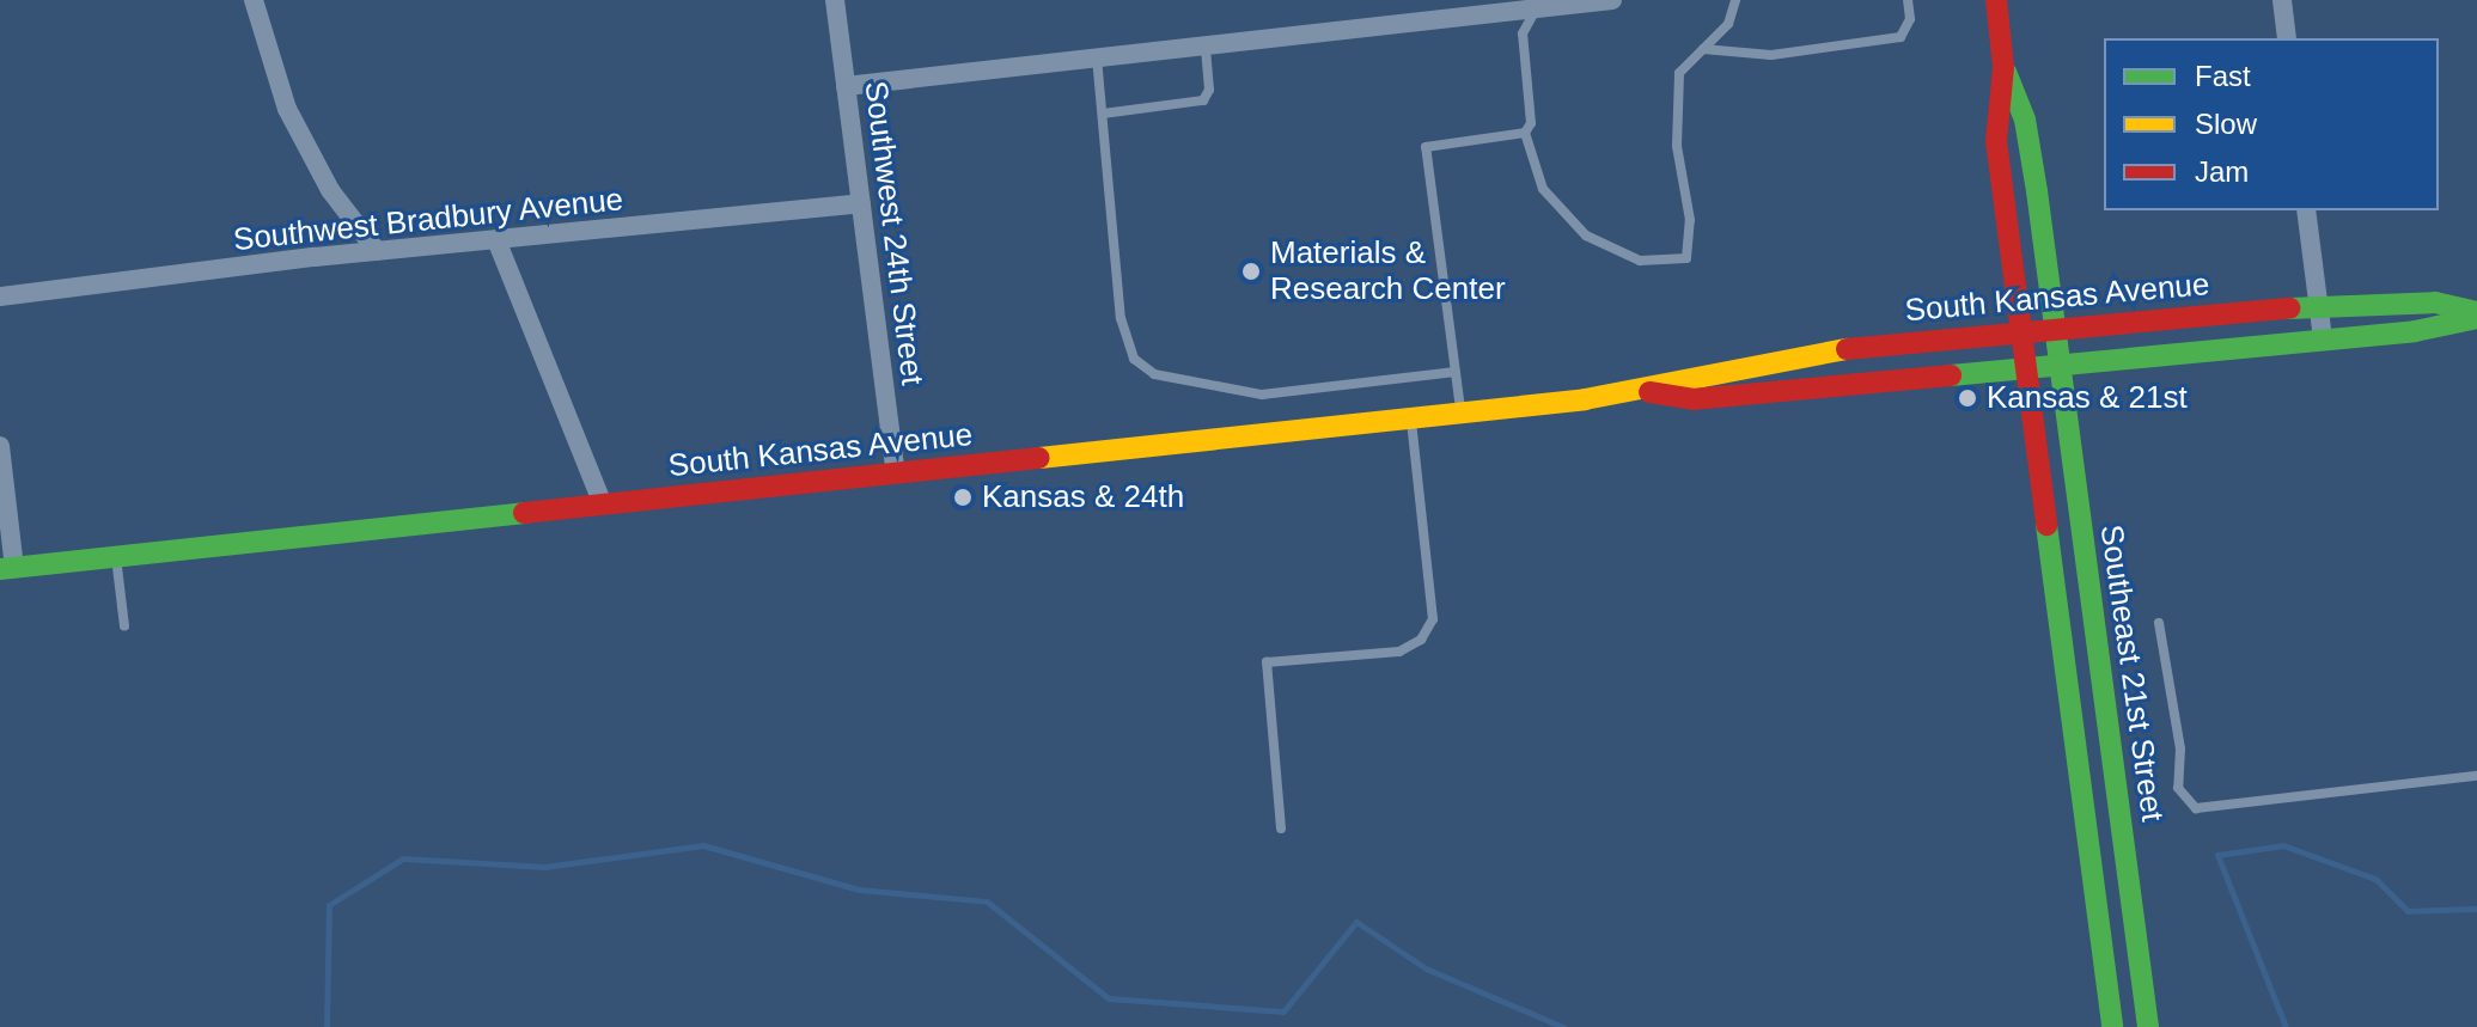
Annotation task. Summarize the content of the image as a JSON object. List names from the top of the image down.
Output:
{
  "streets": {
    "main road": ["South Kansas Avenue", "Southeast 21st Street"],
    "street": ["Southwest Bradbury Avenue", "Southwest 24th Street"]
  },
  "crossings": [
    ["Southwest Bradbury Avenue", "Southwest 24th Street"],
    ["Southwest 24th Street", "South Kansas Avenue"],
    ["South Kansas Avenue", "Southeast 21st Street"]
  ],
  "places": ["Materials & Research Center", "Kansas & 21st", "Kansas & 24th"],
  "legend": ["Fast", "Slow", "Jam"]
}
